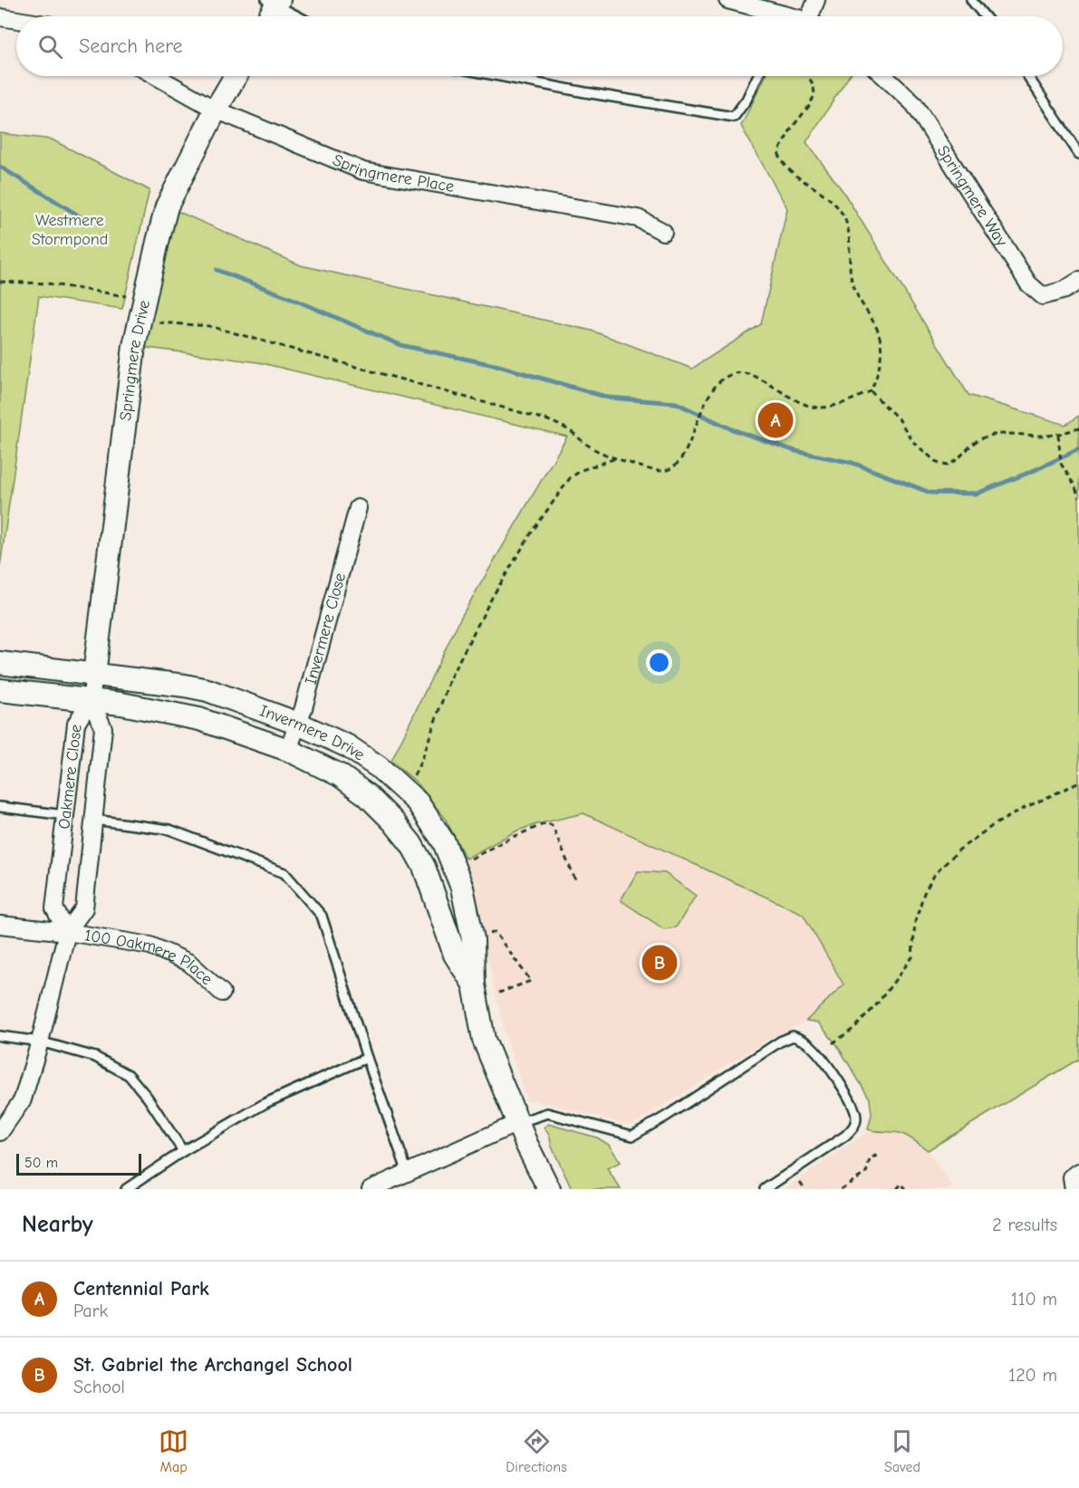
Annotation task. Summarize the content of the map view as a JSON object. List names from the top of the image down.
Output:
{
  "streets": {
    "street": [
      "Springmere Place",
      "Springmere Way",
      "Springmere Drive",
      "Invermere Close",
      "Invermere Drive",
      "Oakmere Close",
      "100 Oakmere Place"
    ]
  },
  "crossings": [
    ["Springmere Place", "Springmere Drive"],
    ["Springmere Drive", "Invermere Drive"],
    ["Invermere Close", "Invermere Drive"],
    ["Invermere Drive", "Oakmere Close"],
    ["Oakmere Close", "100 Oakmere Place"]
  ],
  "parks": ["Westmere Stormpond"],
  "scale_bar": "50 m",
  "page": {
    "search": "Search here",
    "pins": ["A", "B"],
    "scale": "50 m",
    "heading": ["Nearby", "2 results"],
    "list": [
      {
        "mark": "A",
        "name": "Centennial Park",
        "note": "Park",
        "value": "110 m"
      },
      {
        "mark": "B",
        "name": "St. Gabriel the Archangel School",
        "note": "School",
        "value": "120 m"
      }
    ],
    "nav": ["Map", "Directions", "Saved"]
  }
}
